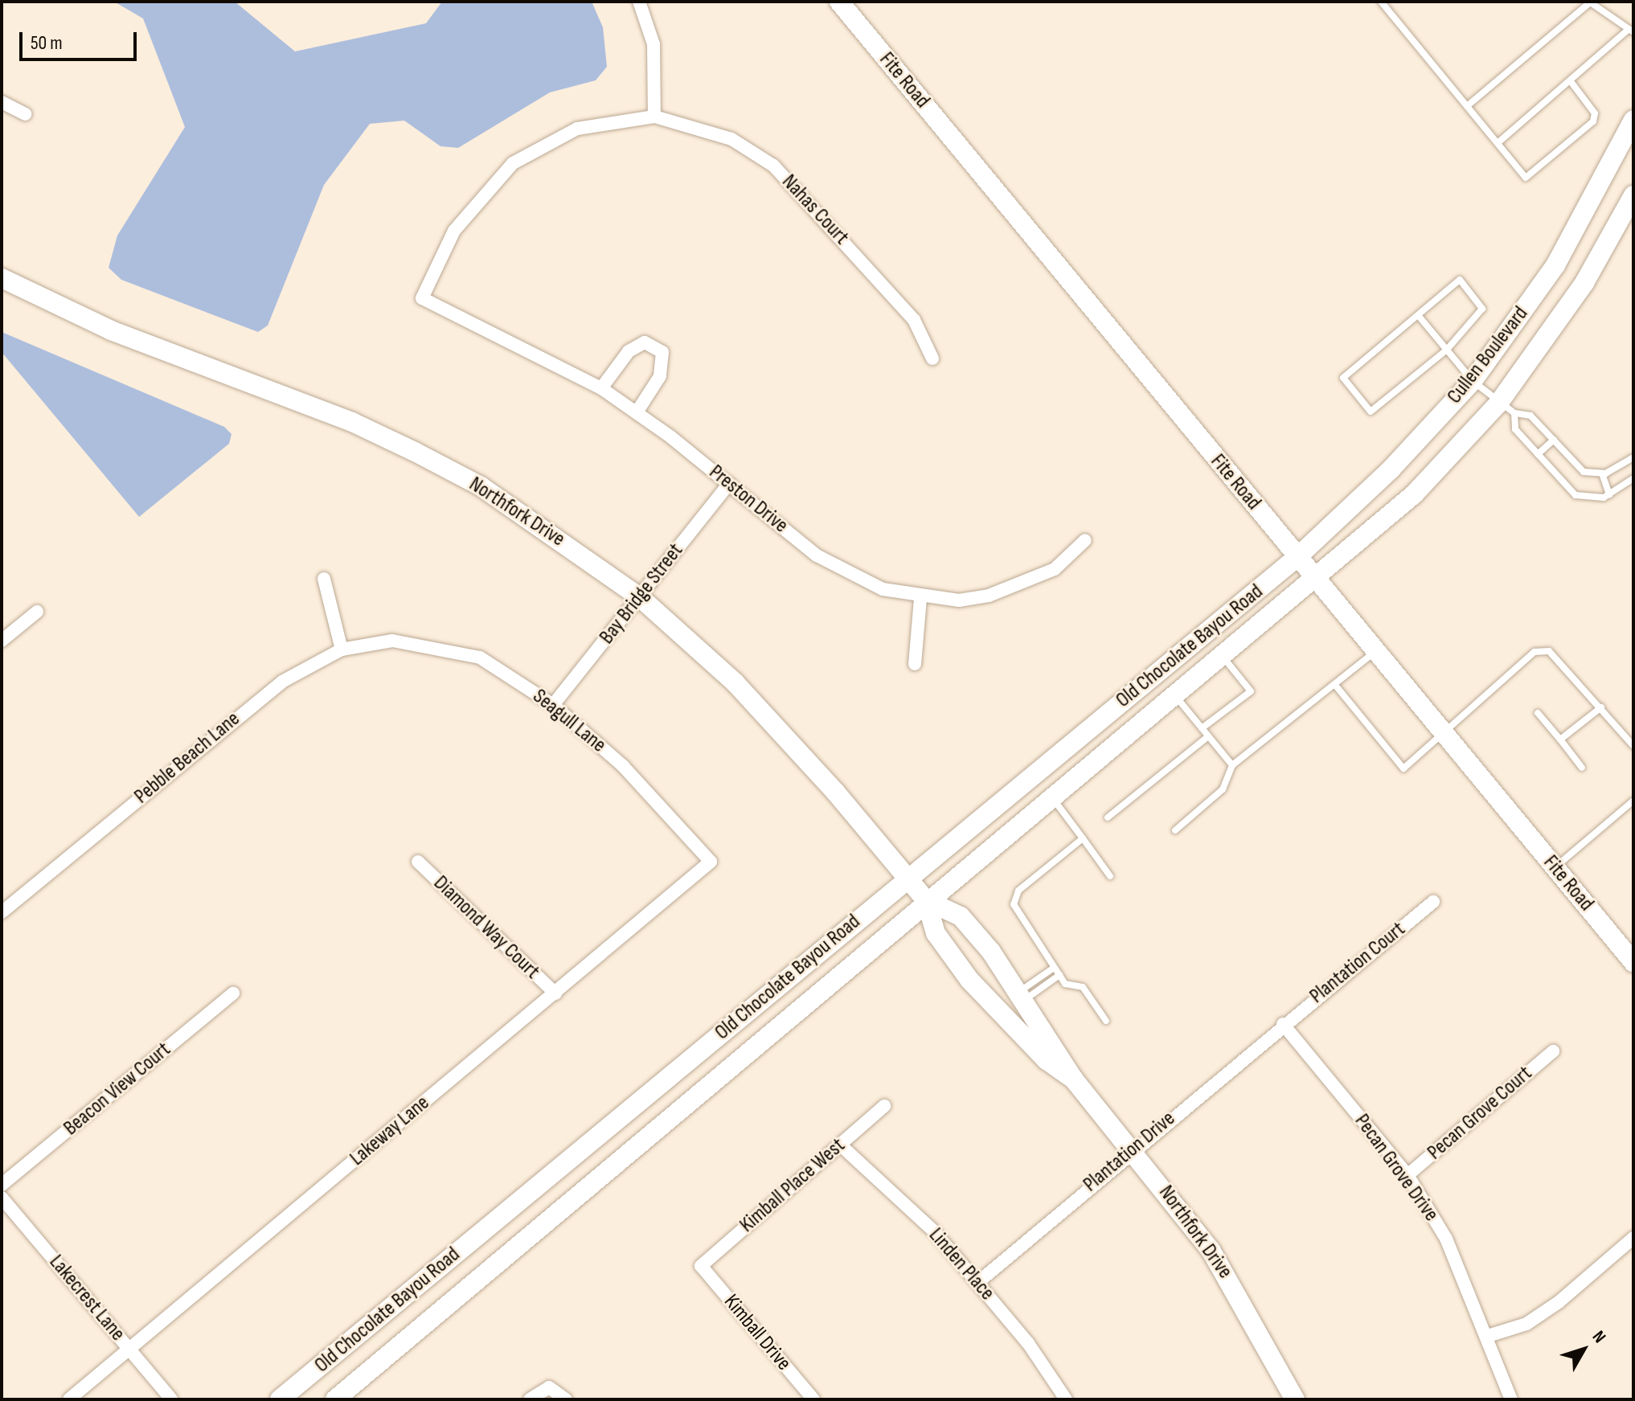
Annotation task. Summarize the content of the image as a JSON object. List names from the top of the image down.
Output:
{
  "streets": {
    "main road": [
      "Fite Road",
      "Cullen Boulevard",
      "Northfork Drive",
      "Old Chocolate Bayou Road"
    ],
    "street": [
      "Nahas Court",
      "Preston Drive",
      "Bay Bridge Street",
      "Seagull Lane",
      "Pebble Beach Lane",
      "Diamond Way Court",
      "Plantation Court",
      "Beacon View Court",
      "Pecan Grove Court",
      "Lakeway Lane",
      "Plantation Drive",
      "Pecan Grove Drive",
      "Kimball Place West",
      "Linden Place",
      "Lakecrest Lane",
      "Kimball Drive"
    ]
  },
  "crossings": [
    ["Fite Road", "Cullen Boulevard"],
    ["Fite Road", "Old Chocolate Bayou Road"],
    ["Nahas Court", "Preston Drive"],
    ["Cullen Boulevard", "Old Chocolate Bayou Road"],
    ["Preston Drive", "Bay Bridge Street"],
    ["Northfork Drive", "Bay Bridge Street"],
    ["Northfork Drive", "Old Chocolate Bayou Road"],
    ["Northfork Drive", "Plantation Drive"],
    ["Bay Bridge Street", "Seagull Lane"],
    ["Seagull Lane", "Pebble Beach Lane"],
    ["Seagull Lane", "Lakeway Lane"],
    ["Diamond Way Court", "Lakeway Lane"],
    ["Plantation Court", "Plantation Drive"],
    ["Plantation Court", "Pecan Grove Drive"],
    ["Pecan Grove Court", "Pecan Grove Drive"],
    ["Lakeway Lane", "Lakecrest Lane"],
    ["Plantation Drive", "Pecan Grove Drive"],
    ["Plantation Drive", "Linden Place"],
    ["Kimball Place West", "Linden Place"],
    ["Kimball Place West", "Kimball Drive"]
  ],
  "scale_bar": "50 m",
  "north": "top right"
}
